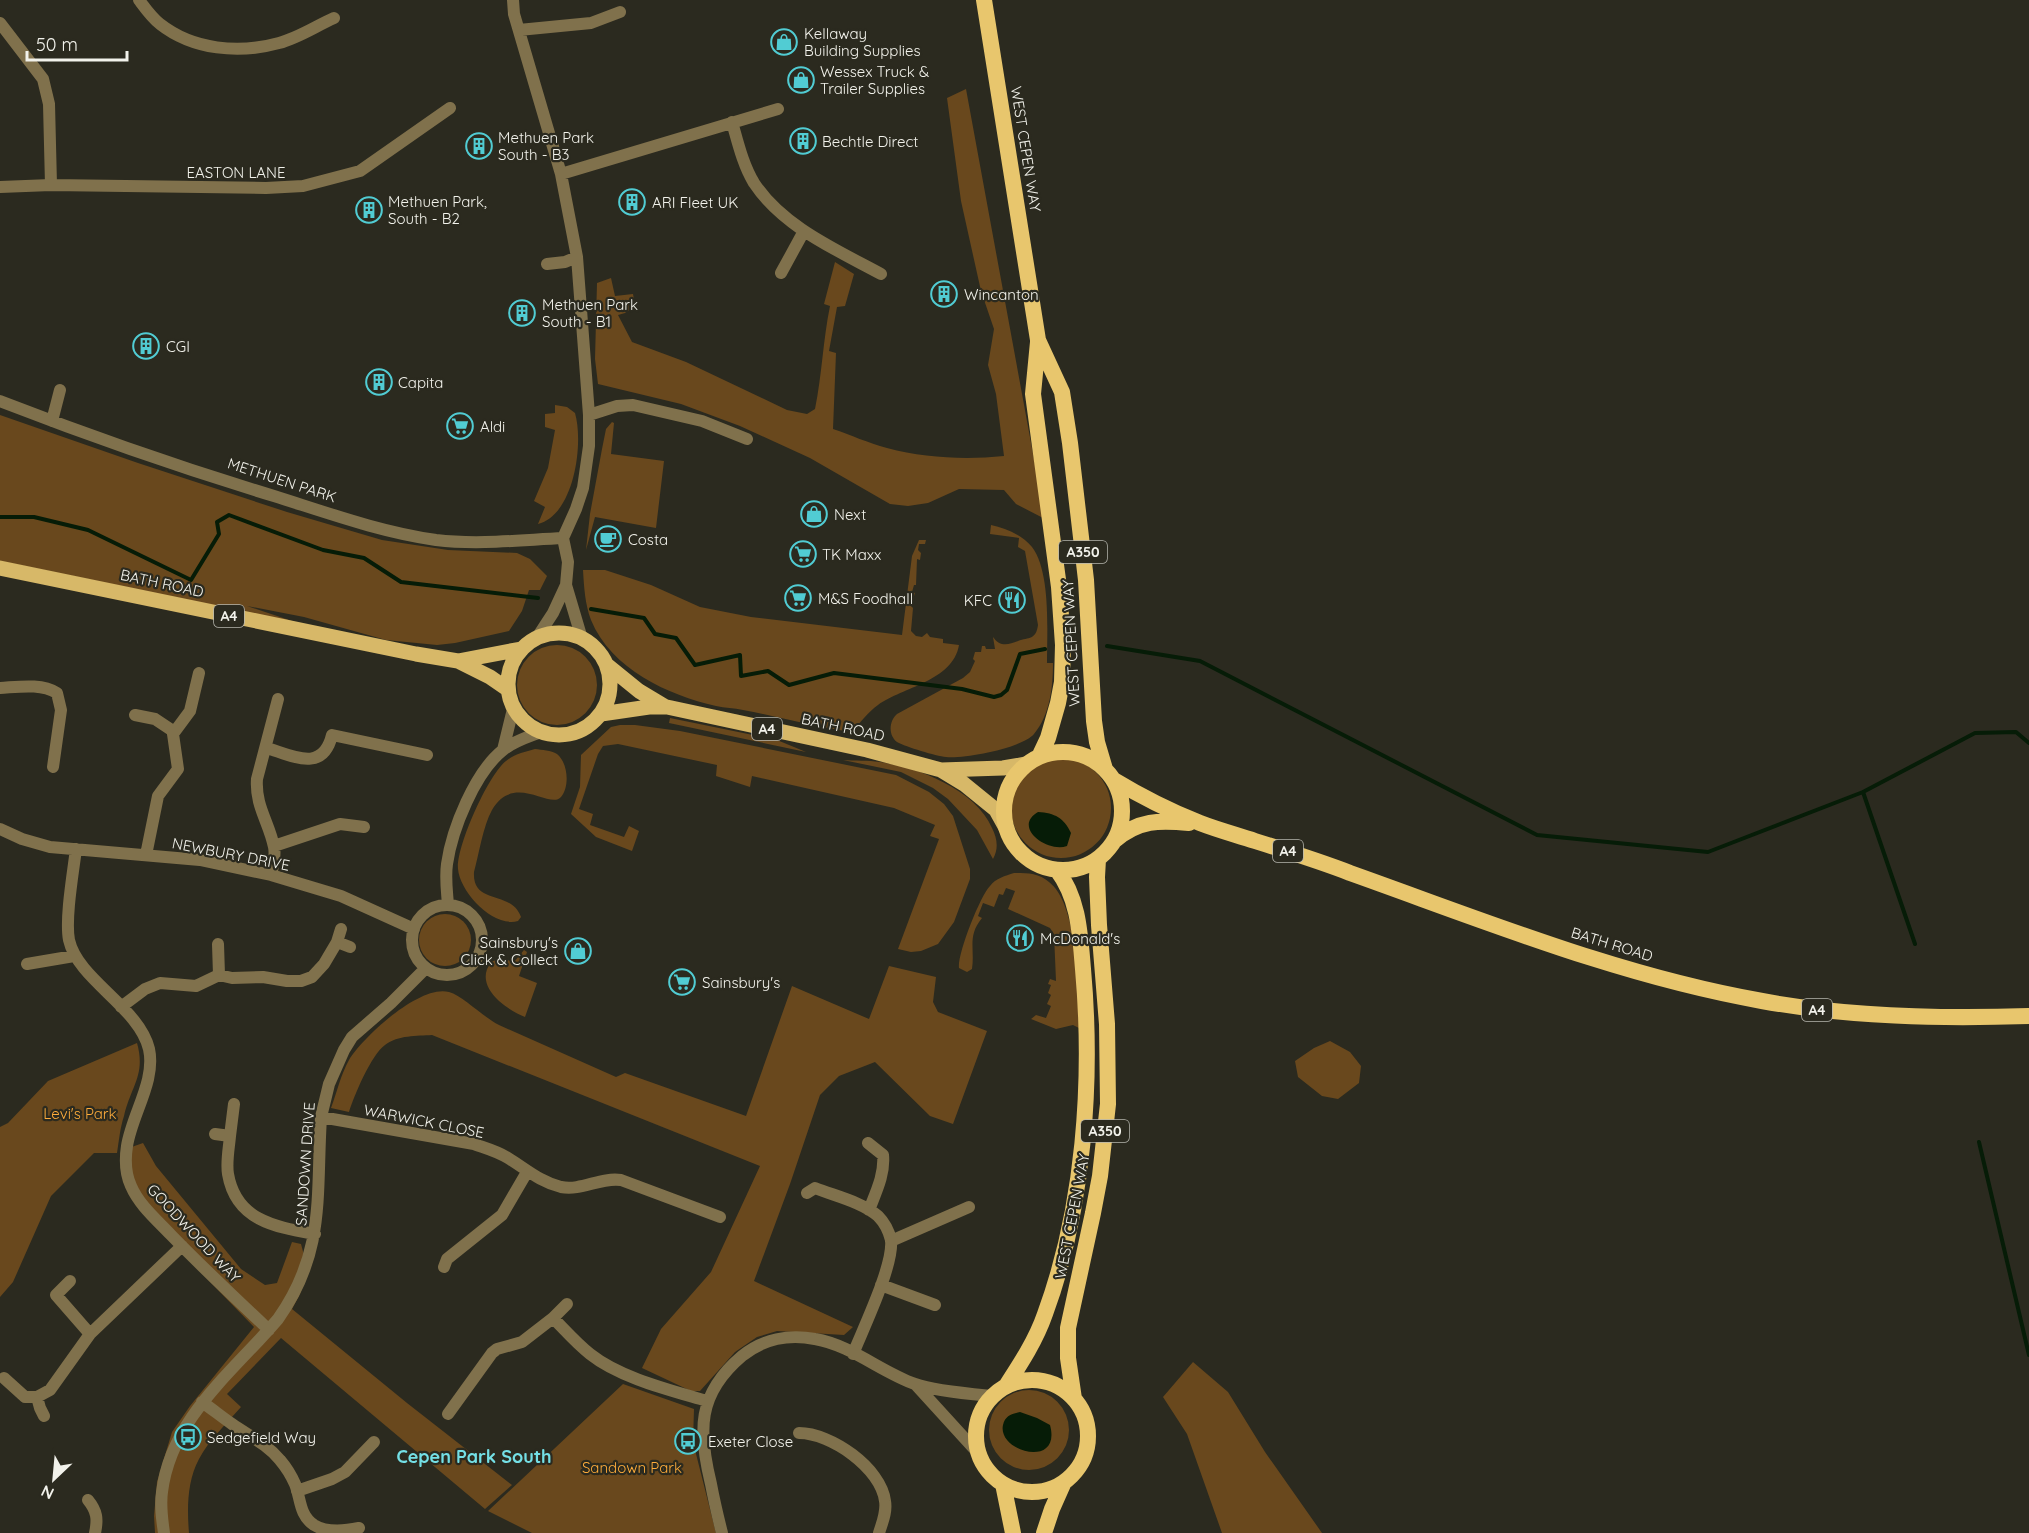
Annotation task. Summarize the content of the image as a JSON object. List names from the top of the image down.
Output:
{
  "streets": {
    "highway": [
      "WEST CEPEN WAY",
      "A350",
      "BATH ROAD",
      "A4"
    ],
    "street": [
      "EASTON LANE",
      "METHUEN PARK",
      "NEWBURY DRIVE",
      "WARWICK CLOSE",
      "SANDOWN DRIVE",
      "GOODWOOD WAY"
    ]
  },
  "crossings": [
    ["WEST CEPEN WAY", "BATH ROAD"],
    ["BATH ROAD", "A4"],
    ["NEWBURY DRIVE", "SANDOWN DRIVE"],
    ["WARWICK CLOSE", "SANDOWN DRIVE"],
    ["SANDOWN DRIVE", "GOODWOOD WAY"]
  ],
  "districts": ["Cepen Park South"],
  "parks": ["Levi's Park", "Sandown Park"],
  "places": {
    "shop": [
      "Kellaway Building Supplies",
      "Wessex Truck & Trailer Supplies",
      "Next",
      "Sainsbury's Click & Collect"
    ],
    "building": [
      "Bechtle Direct",
      "Methuen Park South - B3",
      "ARI Fleet UK",
      "Methuen Park, South - B2",
      "Wincanton",
      "Methuen Park South - B1",
      "CGI",
      "Capita"
    ],
    "supermarket": [
      "Aldi",
      "TK Maxx",
      "M&S Foodhall",
      "Sainsbury's"
    ],
    "cafe": ["Costa"],
    "restaurant": ["KFC", "McDonald's"],
    "bus stop": ["Sedgefield Way", "Exeter Close"]
  },
  "scale_bar": "50 m",
  "north": "bottom left"
}
